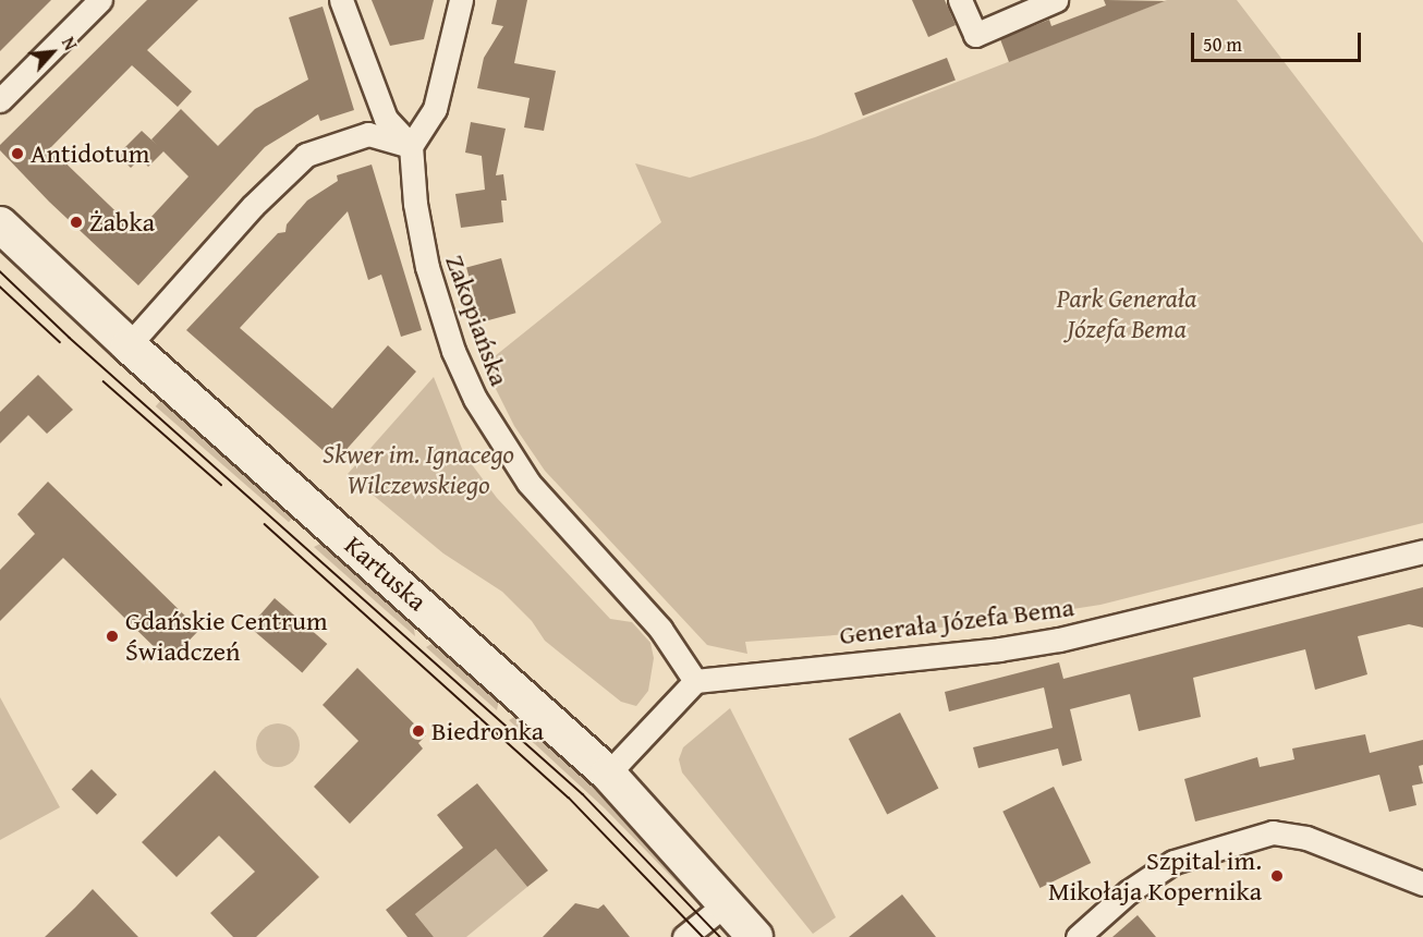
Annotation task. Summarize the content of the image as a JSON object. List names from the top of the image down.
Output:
{
  "streets": {
    "main road": ["Kartuska"],
    "street": ["Zakopiańska", "Generała Józefa Bema"]
  },
  "crossings": [
    ["Zakopiańska", "Generała Józefa Bema"]
  ],
  "parks": ["Park Generała Józefa Bema", "Skwer im. Ignacego Wilczewskiego"],
  "places": [
    "Antidotum",
    "Żabka",
    "Gdańskie Centrum Świadczeń",
    "Biedronka",
    "Szpital im. Mikołaja Kopernika"
  ],
  "scale_bar": "50 m",
  "north": "top right"
}
